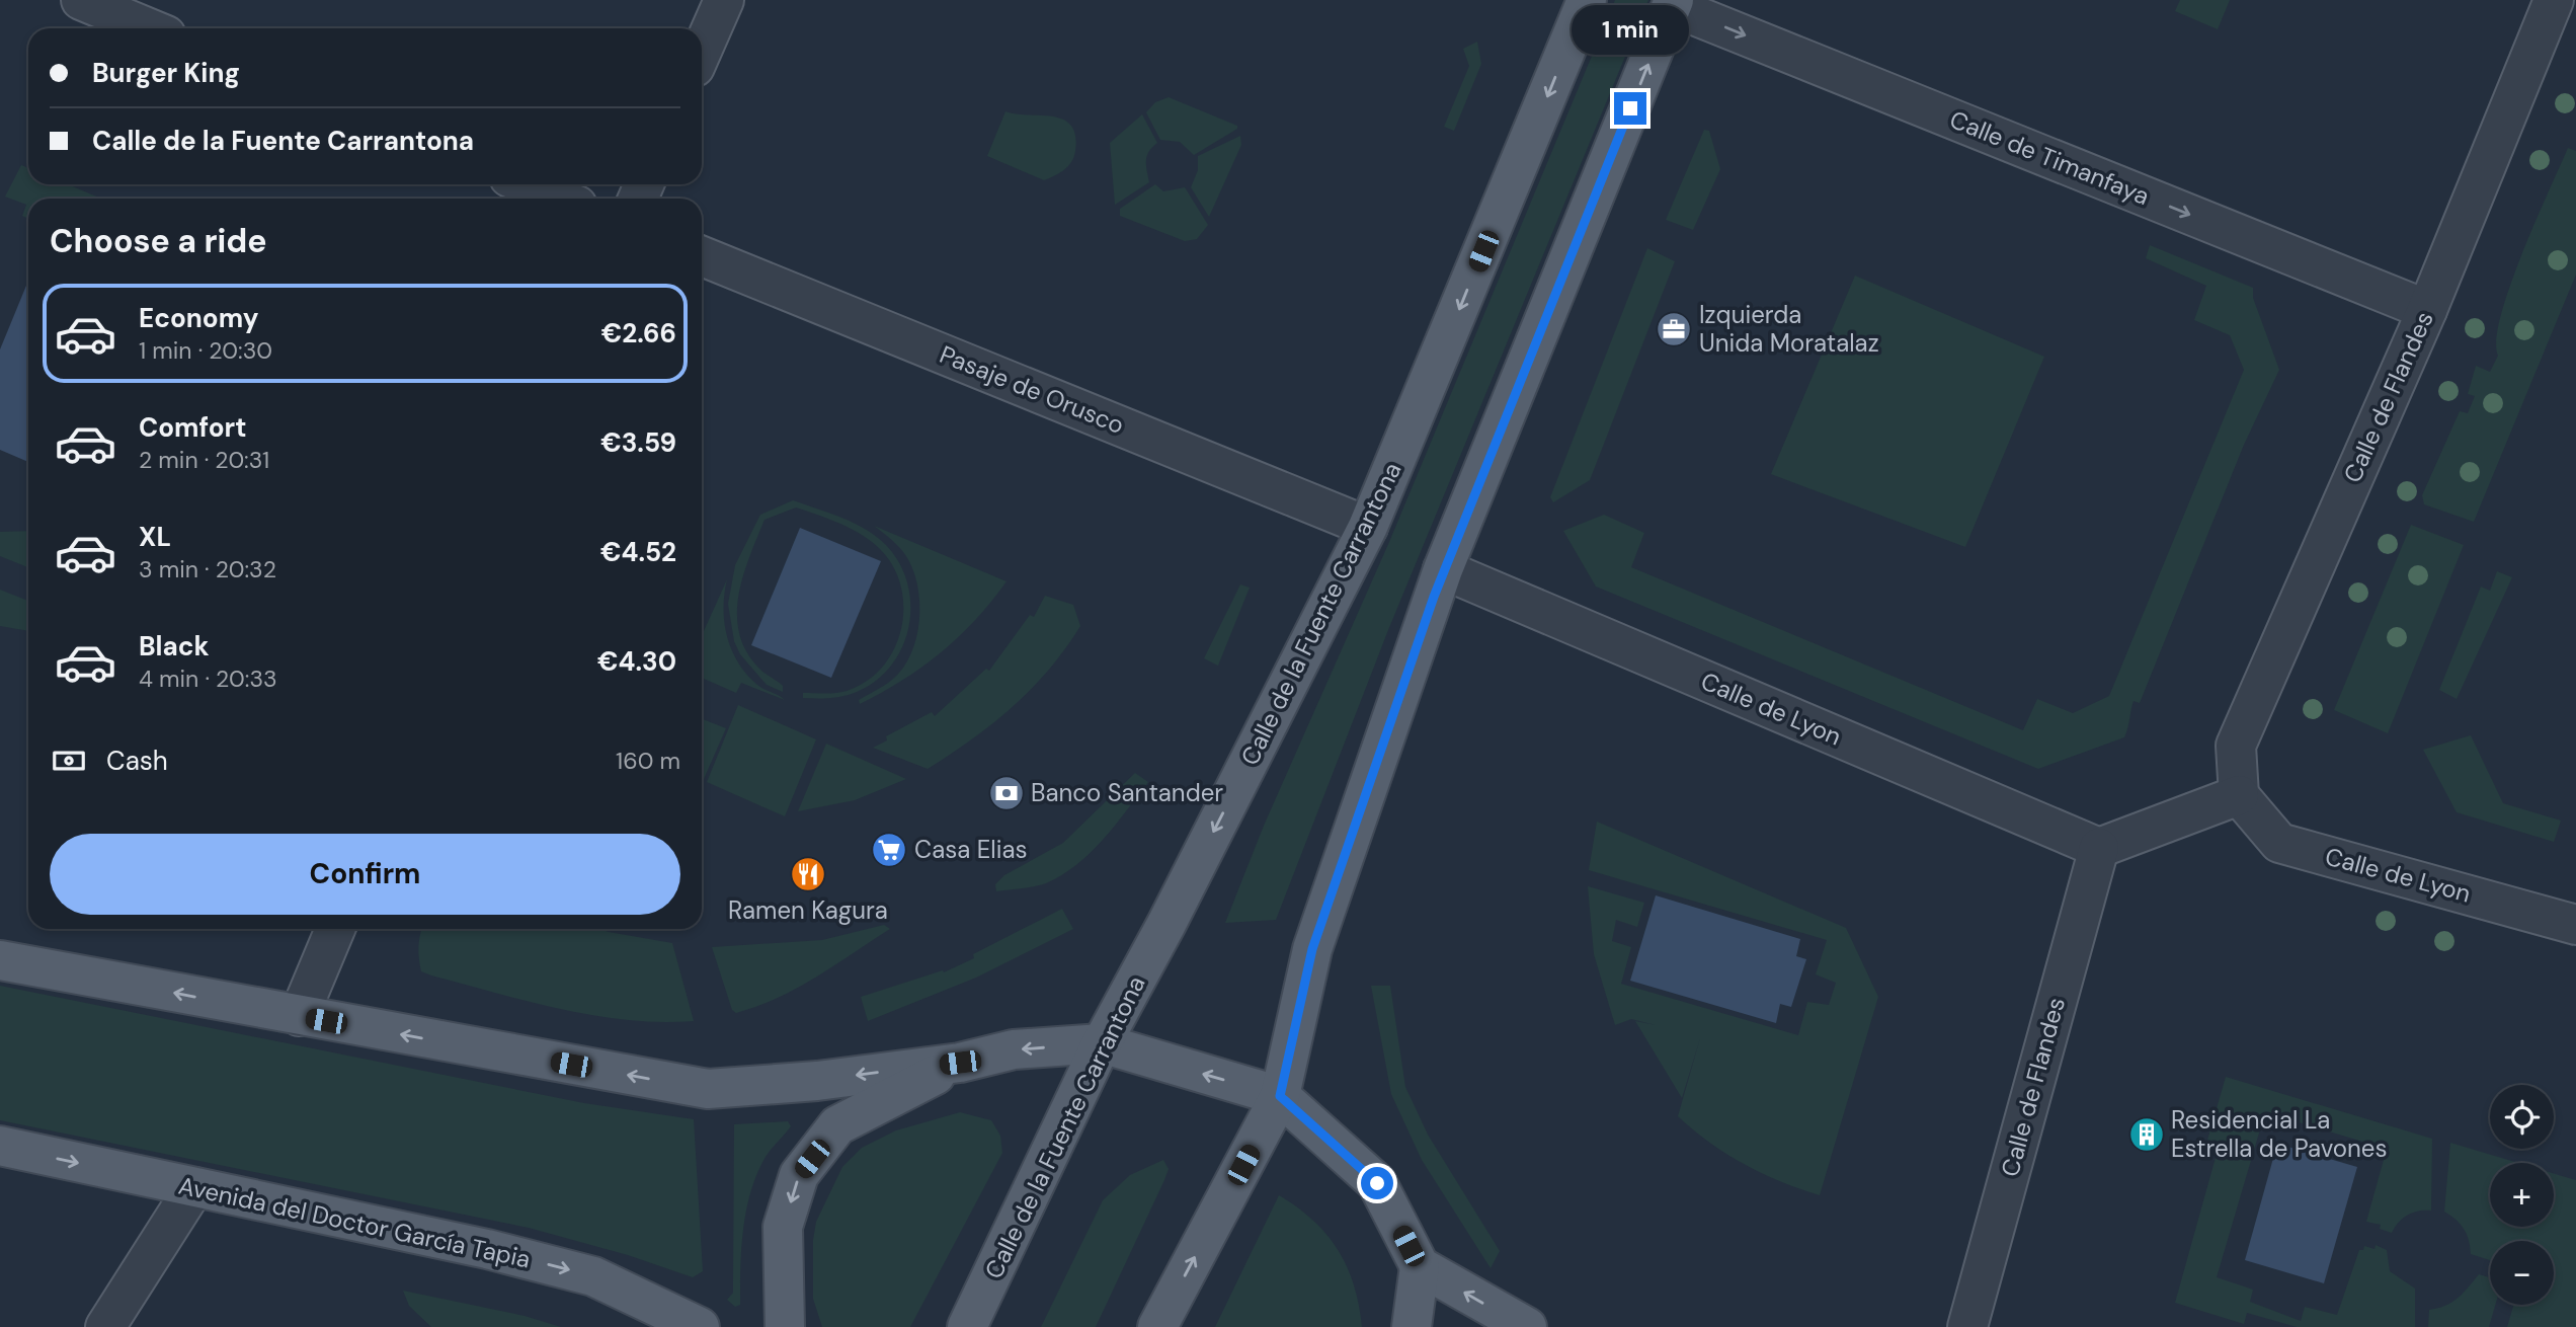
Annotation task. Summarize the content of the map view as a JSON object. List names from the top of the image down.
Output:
{
  "streets": {
    "main road": ["Calle de la Fuente Carrantona", "Avenida del Doctor García Tapia"],
    "street": [
      "Calle de Timanfaya",
      "Pasaje de Orusco",
      "Calle de Flandes",
      "Calle de Lyon"
    ]
  },
  "crossings": [
    ["Calle de Timanfaya", "Calle de Flandes"],
    ["Pasaje de Orusco", "Calle de la Fuente Carrantona"],
    ["Calle de Flandes", "Calle de Lyon"]
  ],
  "one_way": ["Calle de Timanfaya"],
  "places": {
    "office": ["Izquierda Unida Moratalaz"],
    "bank": ["Banco Santander"],
    "supermarket": ["Casa Elias"],
    "restaurant": ["Ramen Kagura"],
    "building": ["Residencial La Estrella de Pavones"]
  },
  "page": {
    "bubble": "1 min",
    "banner": ["Burger King", "Calle de la Fuente Carrantona"],
    "heading": "Choose a ride",
    "list": [
      {
        "name": "Economy",
        "note": "1 min · 20:30",
        "value": "€2.66"
      },
      {
        "name": "Comfort",
        "note": "2 min · 20:31",
        "value": "€3.59"
      },
      {
        "name": "XL",
        "note": "3 min · 20:32",
        "value": "€4.52"
      },
      {
        "name": "Black",
        "note": "4 min · 20:33",
        "value": "€4.30"
      }
    ],
    "pay": ["Cash", "160 m"],
    "buttons": "Confirm",
    "map_buttons": ["+", "−"]
  }
}
